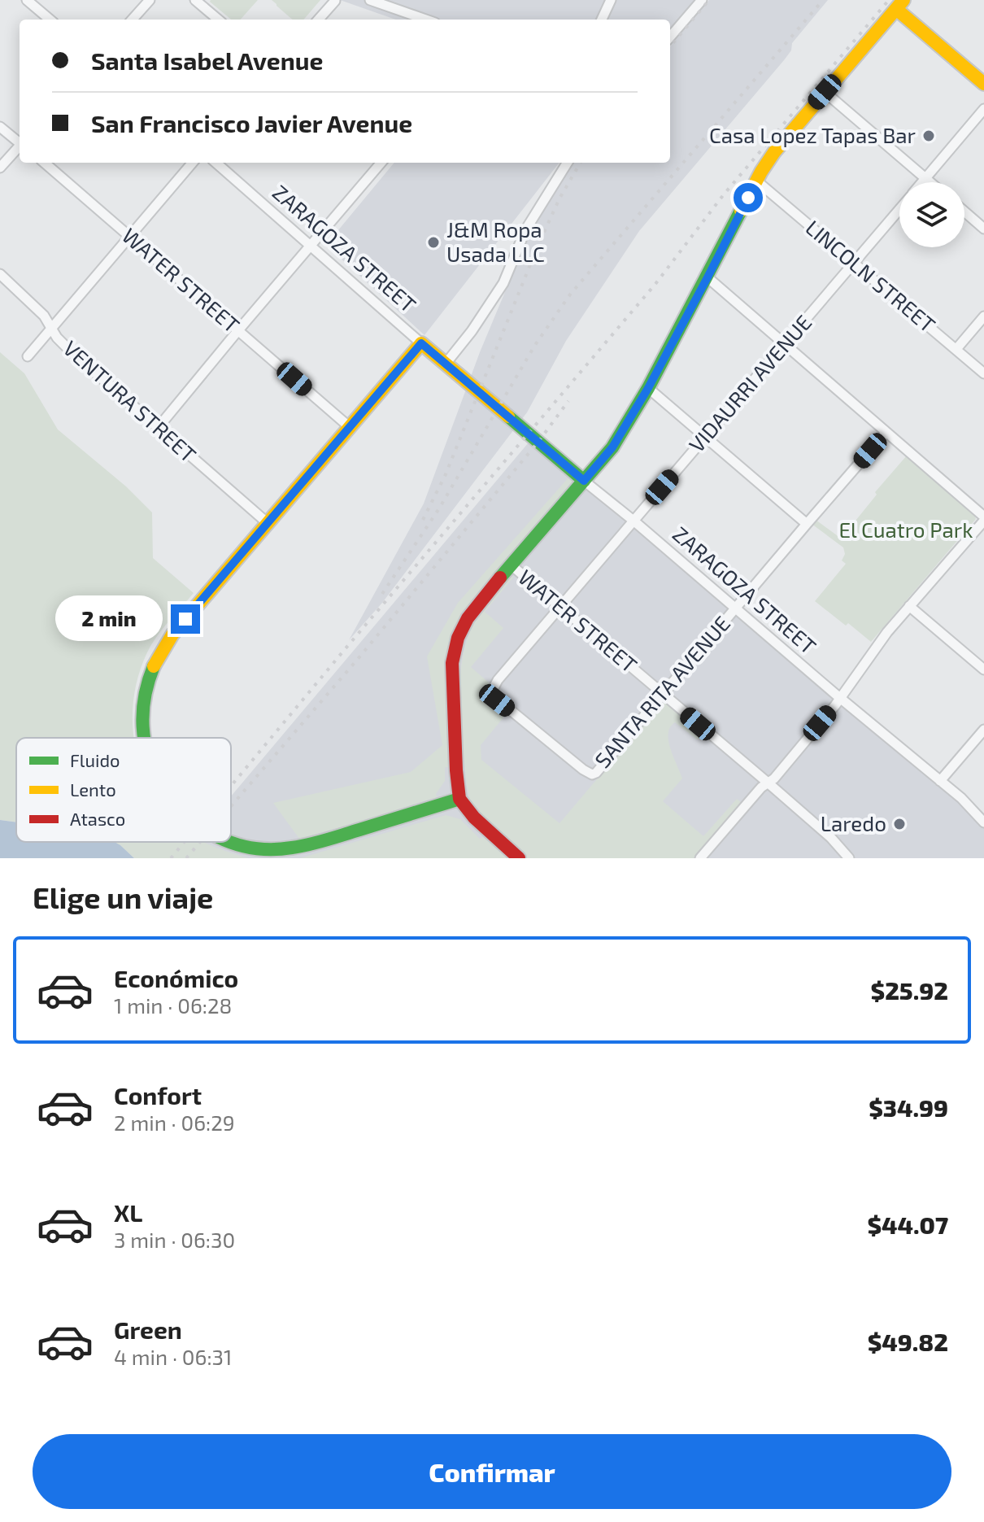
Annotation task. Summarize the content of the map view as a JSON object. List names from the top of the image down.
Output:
{
  "streets": {
    "street": [
      "ZARAGOZA STREET",
      "LINCOLN STREET",
      "WATER STREET",
      "VIDAURRI AVENUE",
      "VENTURA STREET",
      "SANTA RITA AVENUE"
    ]
  },
  "crossings": [
    ["ZARAGOZA STREET", "VIDAURRI AVENUE"],
    ["ZARAGOZA STREET", "SANTA RITA AVENUE"],
    ["LINCOLN STREET", "VIDAURRI AVENUE"],
    ["WATER STREET", "VIDAURRI AVENUE"],
    ["WATER STREET", "SANTA RITA AVENUE"],
    ["VIDAURRI AVENUE", "SANTA RITA AVENUE"]
  ],
  "parks": ["El Cuatro Park"],
  "places": ["Casa Lopez Tapas Bar", "J&M Ropa Usada LLC", "Laredo"],
  "legend": ["Fluido", "Lento", "Atasco"],
  "page": {
    "banner": ["Santa Isabel Avenue", "San Francisco Javier Avenue"],
    "bubble": "2 min",
    "heading": "Elige un viaje",
    "list": [
      {
        "name": "Económico",
        "note": "1 min · 06:28",
        "value": "$25.92"
      },
      {
        "name": "Confort",
        "note": "2 min · 06:29",
        "value": "$34.99"
      },
      {
        "name": "XL",
        "note": "3 min · 06:30",
        "value": "$44.07"
      },
      {
        "name": "Green",
        "note": "4 min · 06:31",
        "value": "$49.82"
      }
    ],
    "buttons": "Confirmar"
  }
}
